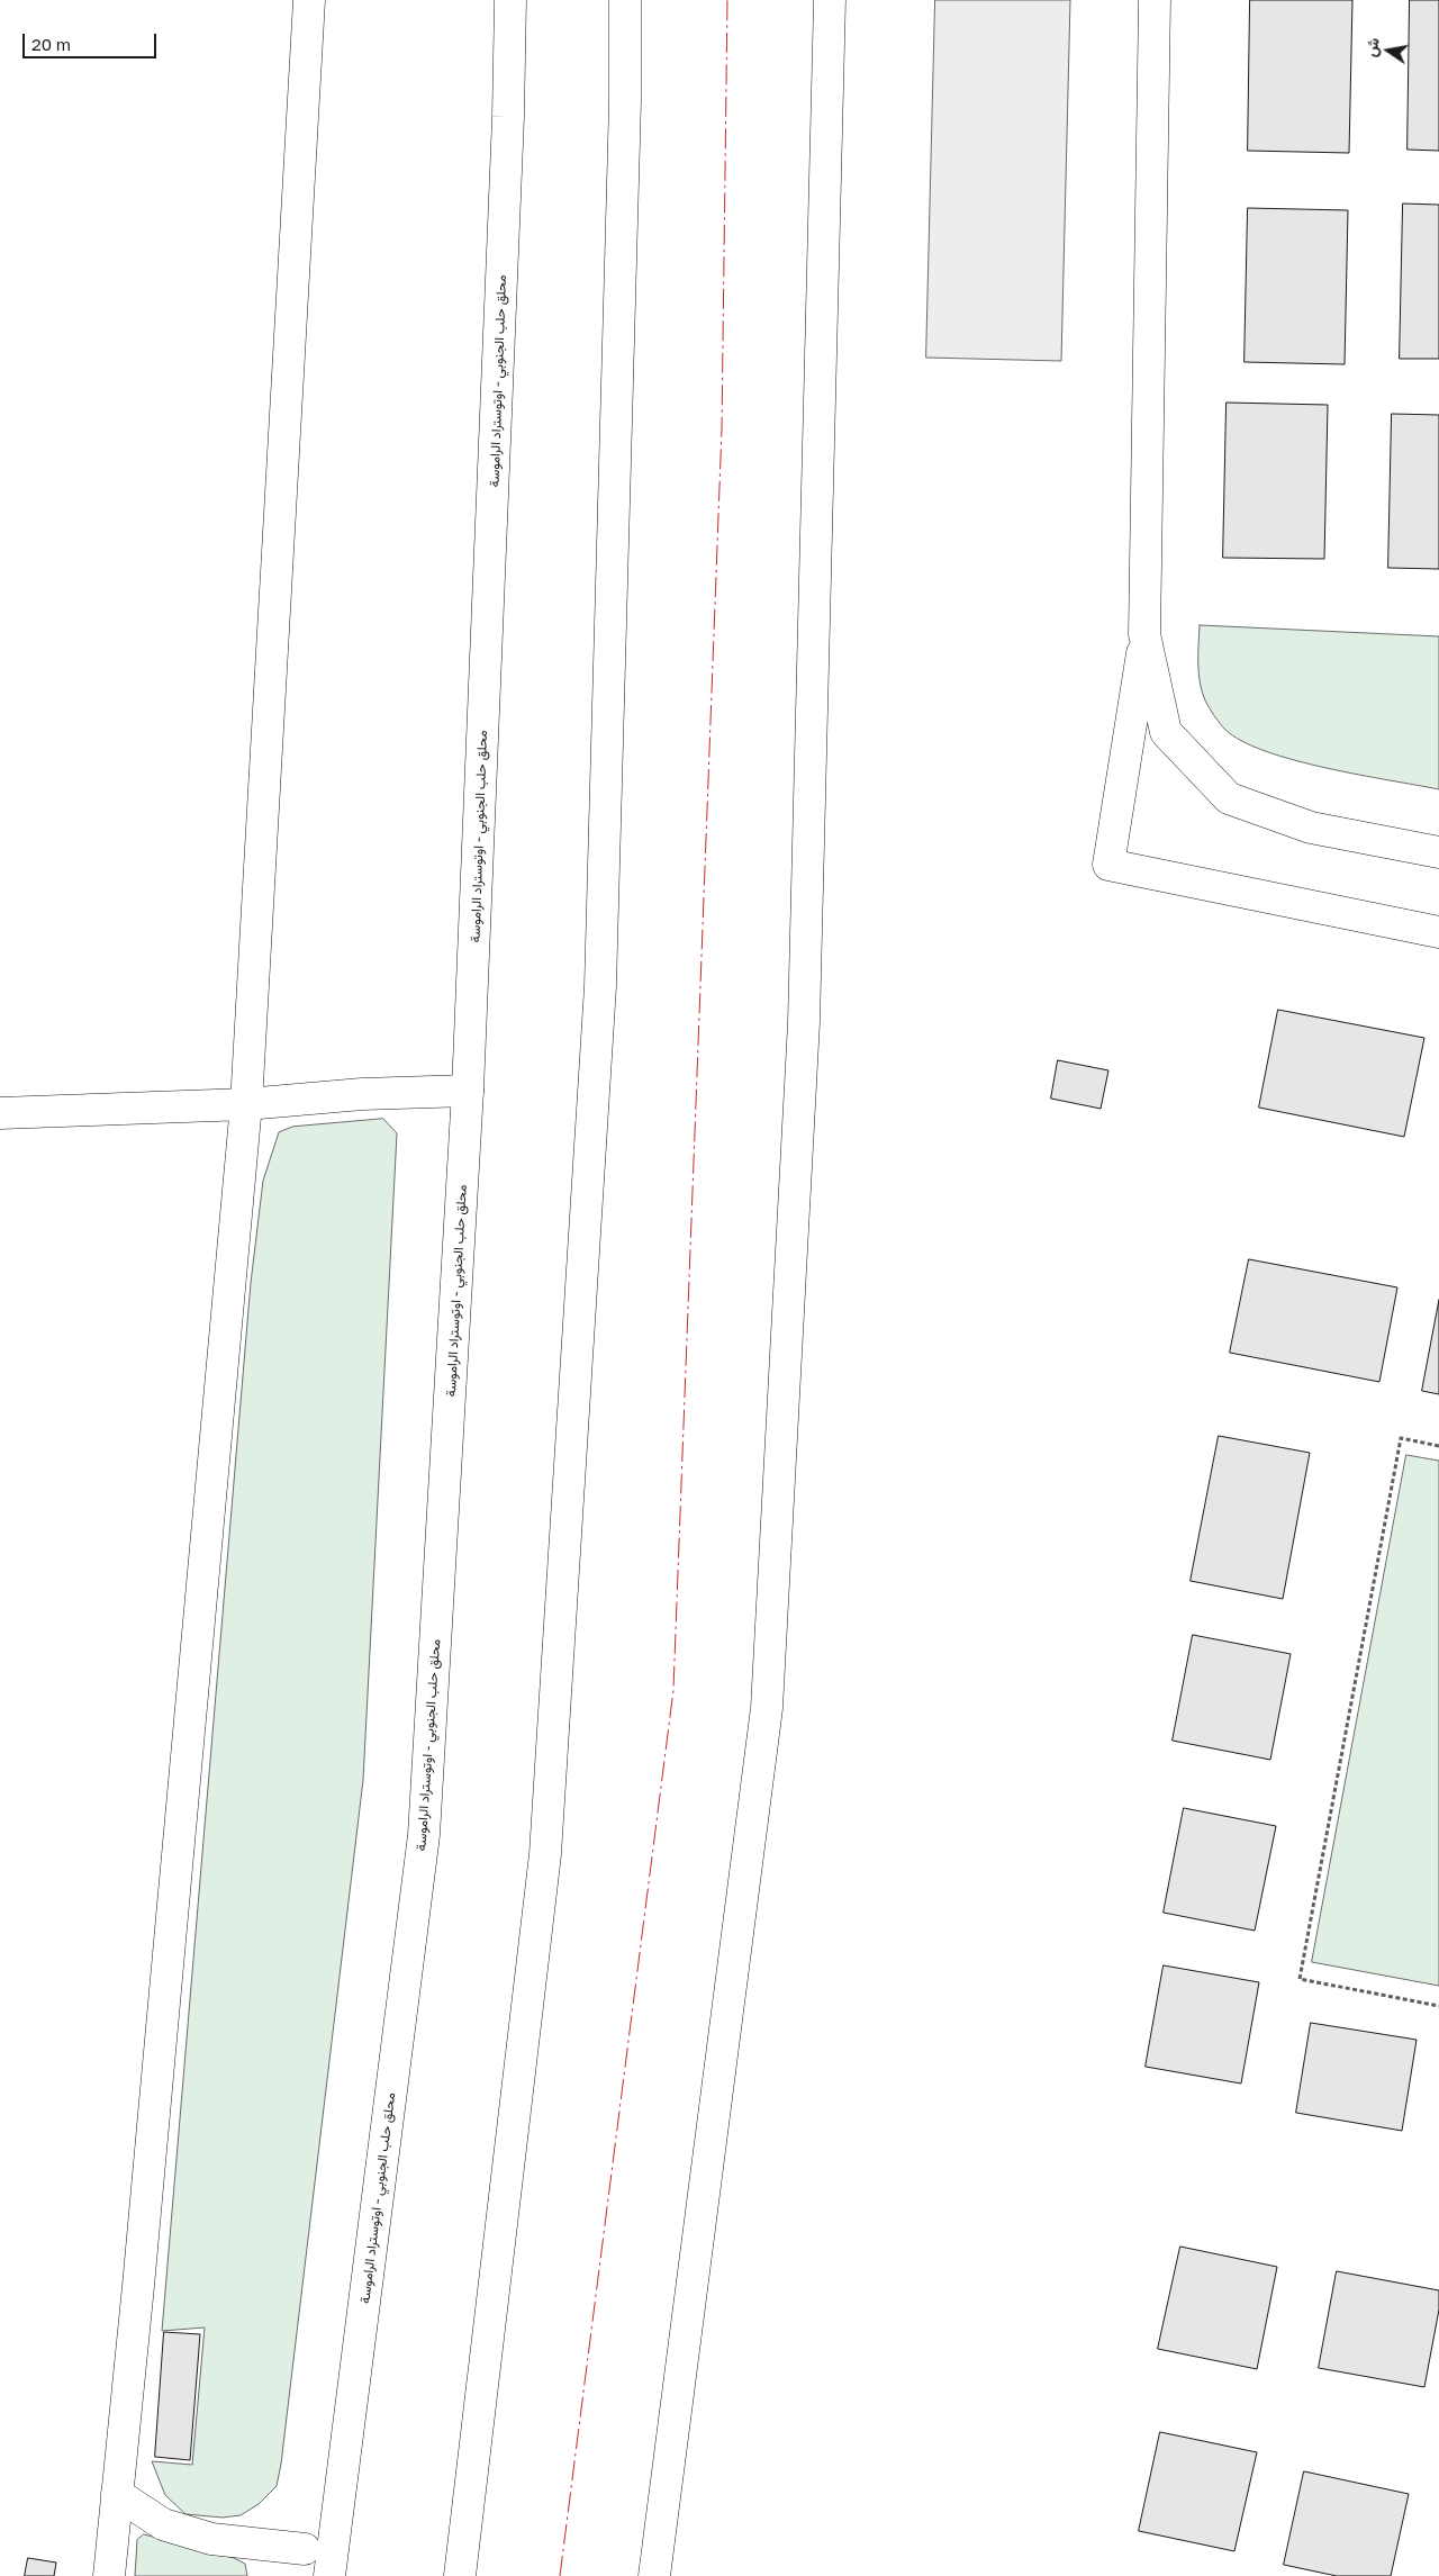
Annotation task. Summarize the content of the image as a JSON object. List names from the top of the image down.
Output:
{
  "streets": {
    "main road": ["محلق حلب الجنوبي - اوتوستراد الراموسة"]
  },
  "scale_bar": "20 m",
  "north": "left"
}
